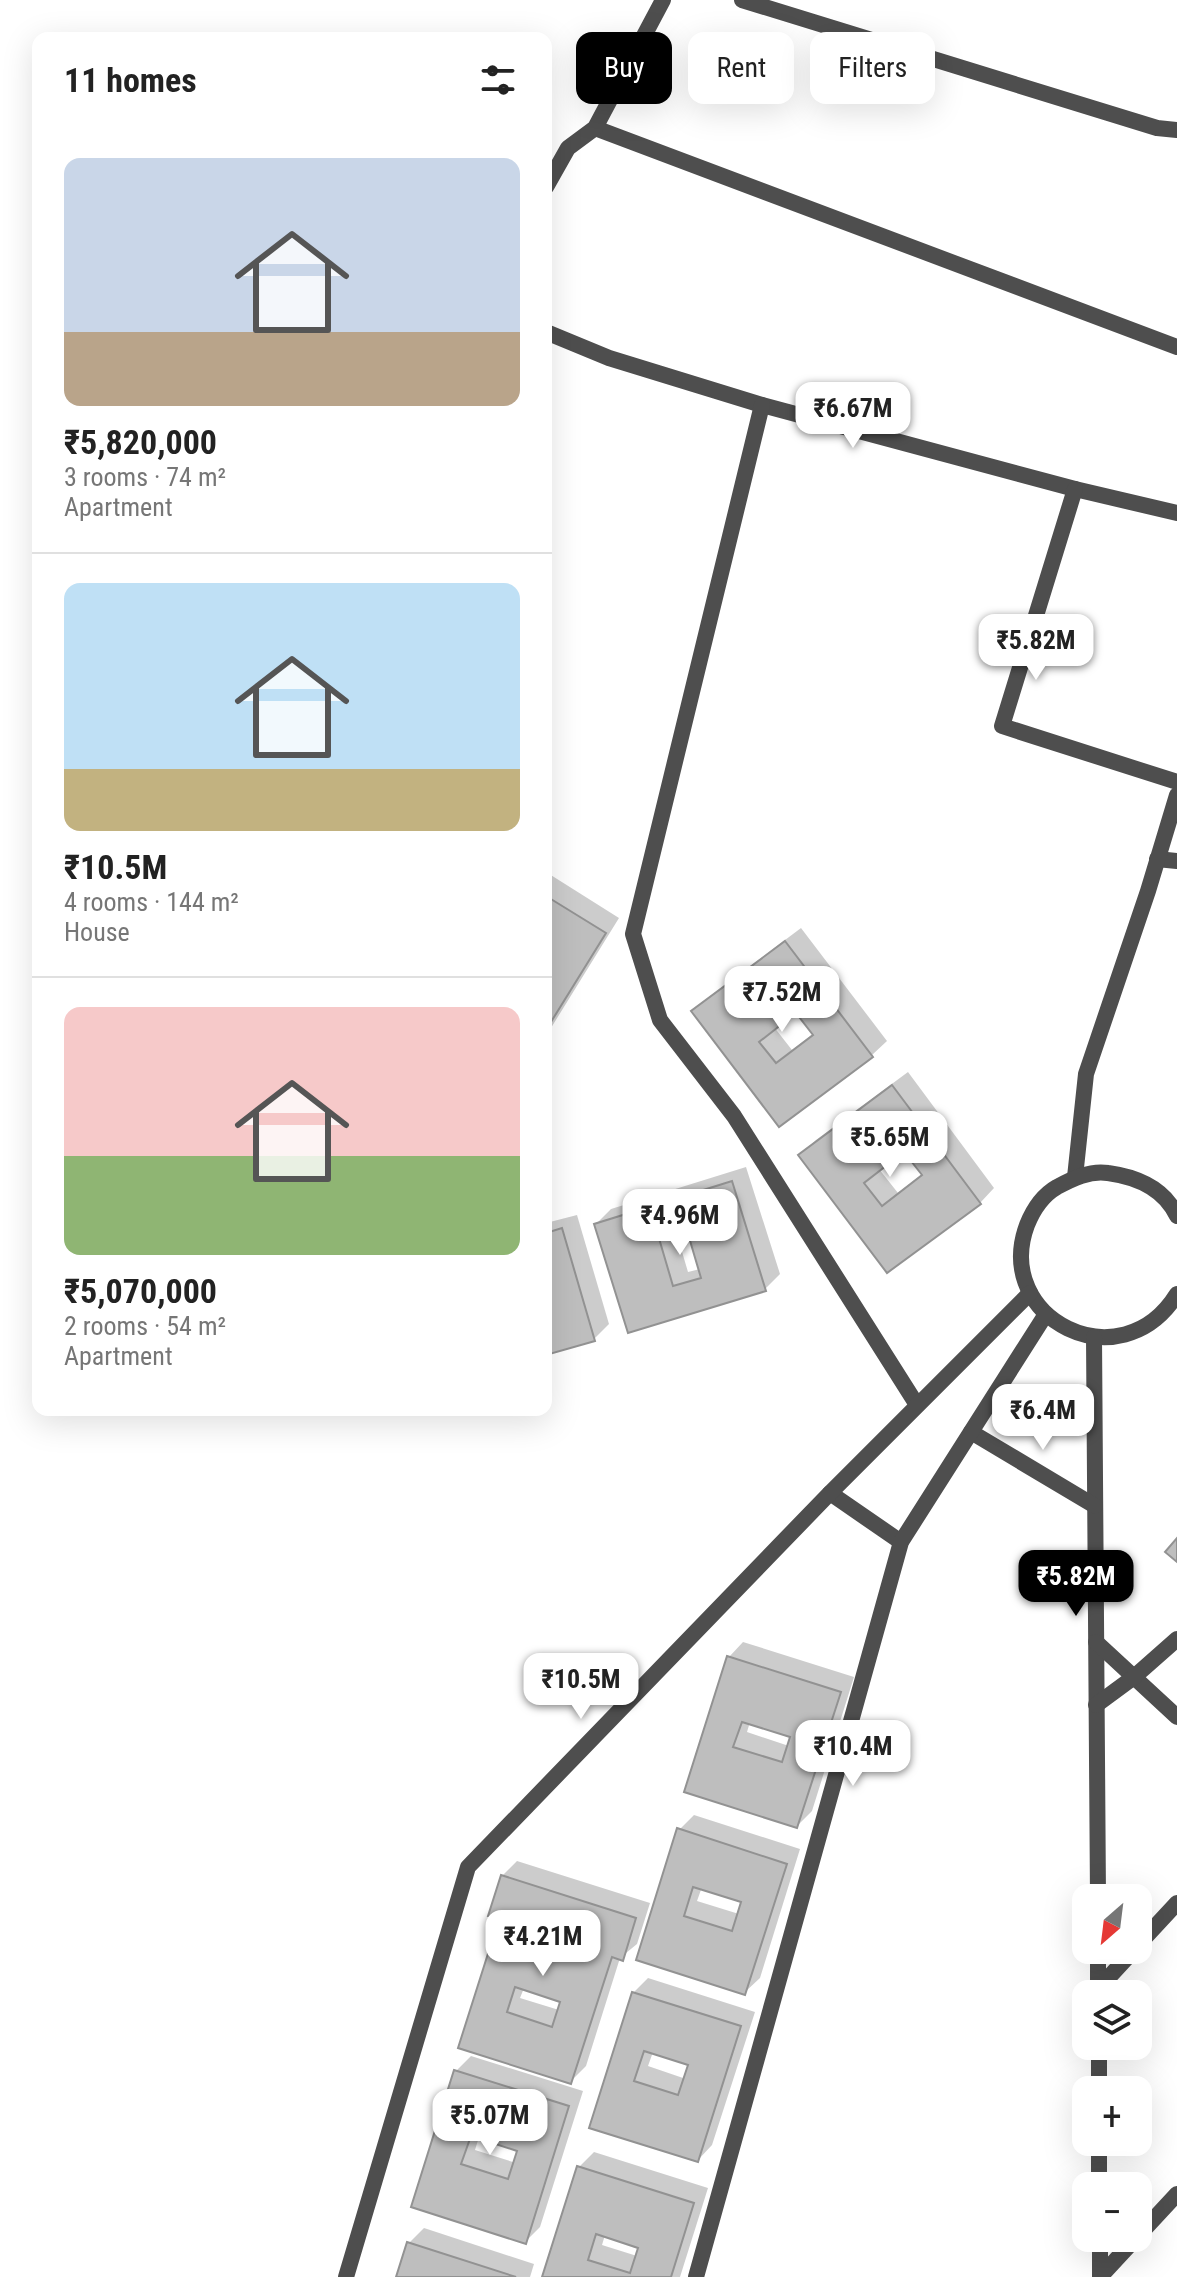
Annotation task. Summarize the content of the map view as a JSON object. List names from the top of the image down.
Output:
{
  "north": "bottom left",
  "page": {
    "chip": ["Buy", "Rent", "Filters"],
    "heading": "11 homes",
    "list": [
      {
        "name": "₹5,820,000",
        "note": "3 rooms · 74 m² · Apartment"
      },
      {
        "name": "₹10.5M",
        "note": "4 rooms · 144 m² · House"
      },
      {
        "name": "₹5,070,000",
        "note": "2 rooms · 54 m² · Apartment"
      }
    ],
    "price": [
      "₹6.67M",
      "₹5.82M",
      "₹7.52M",
      "₹5.65M",
      "₹4.96M",
      "₹6.4M",
      "₹5.82M",
      "₹10.5M",
      "₹10.4M",
      "₹4.21M",
      "₹5.07M"
    ],
    "map_buttons": ["+", "−"]
  }
}
